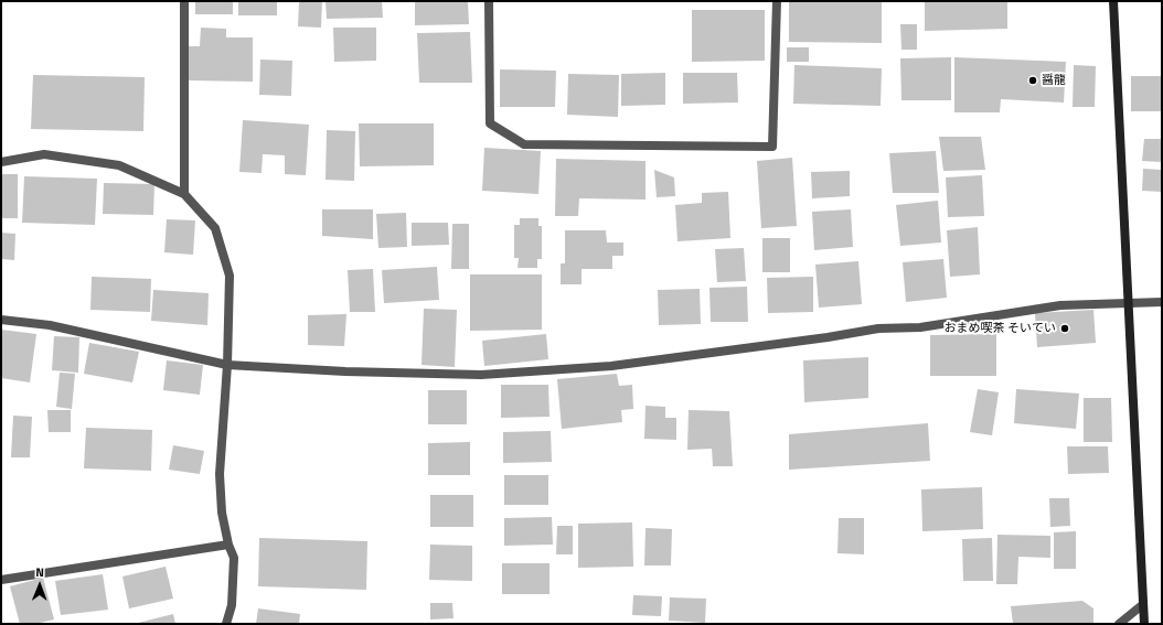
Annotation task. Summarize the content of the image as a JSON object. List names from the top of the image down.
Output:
{
  "places": ["醤龍", "おまめ喫茶 そいてい"],
  "north": "top"
}
